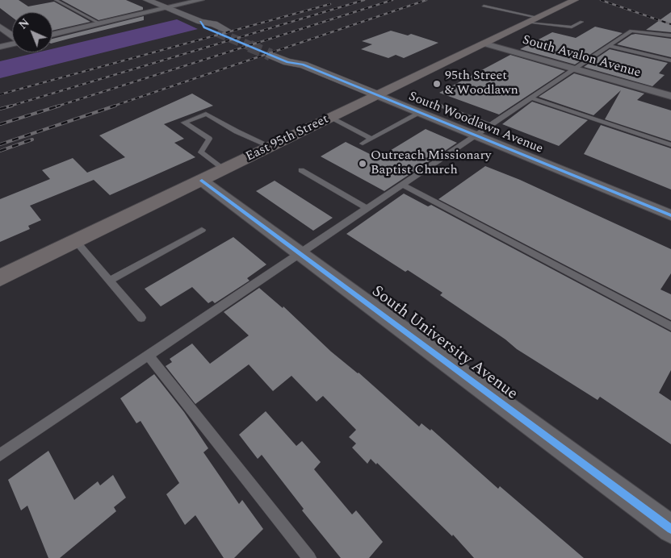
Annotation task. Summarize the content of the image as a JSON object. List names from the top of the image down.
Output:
{
  "streets": {
    "main road": ["East 95th Street"],
    "street": ["South Avalon Avenue", "South Woodlawn Avenue", "South University Avenue"]
  },
  "crossings": [
    ["South Avalon Avenue", "East 95th Street"],
    ["South Woodlawn Avenue", "East 95th Street"],
    ["East 95th Street", "South University Avenue"]
  ],
  "places": ["95th Street & Woodlawn", "Outreach Missionary Baptist Church"],
  "north": "top left"
}
